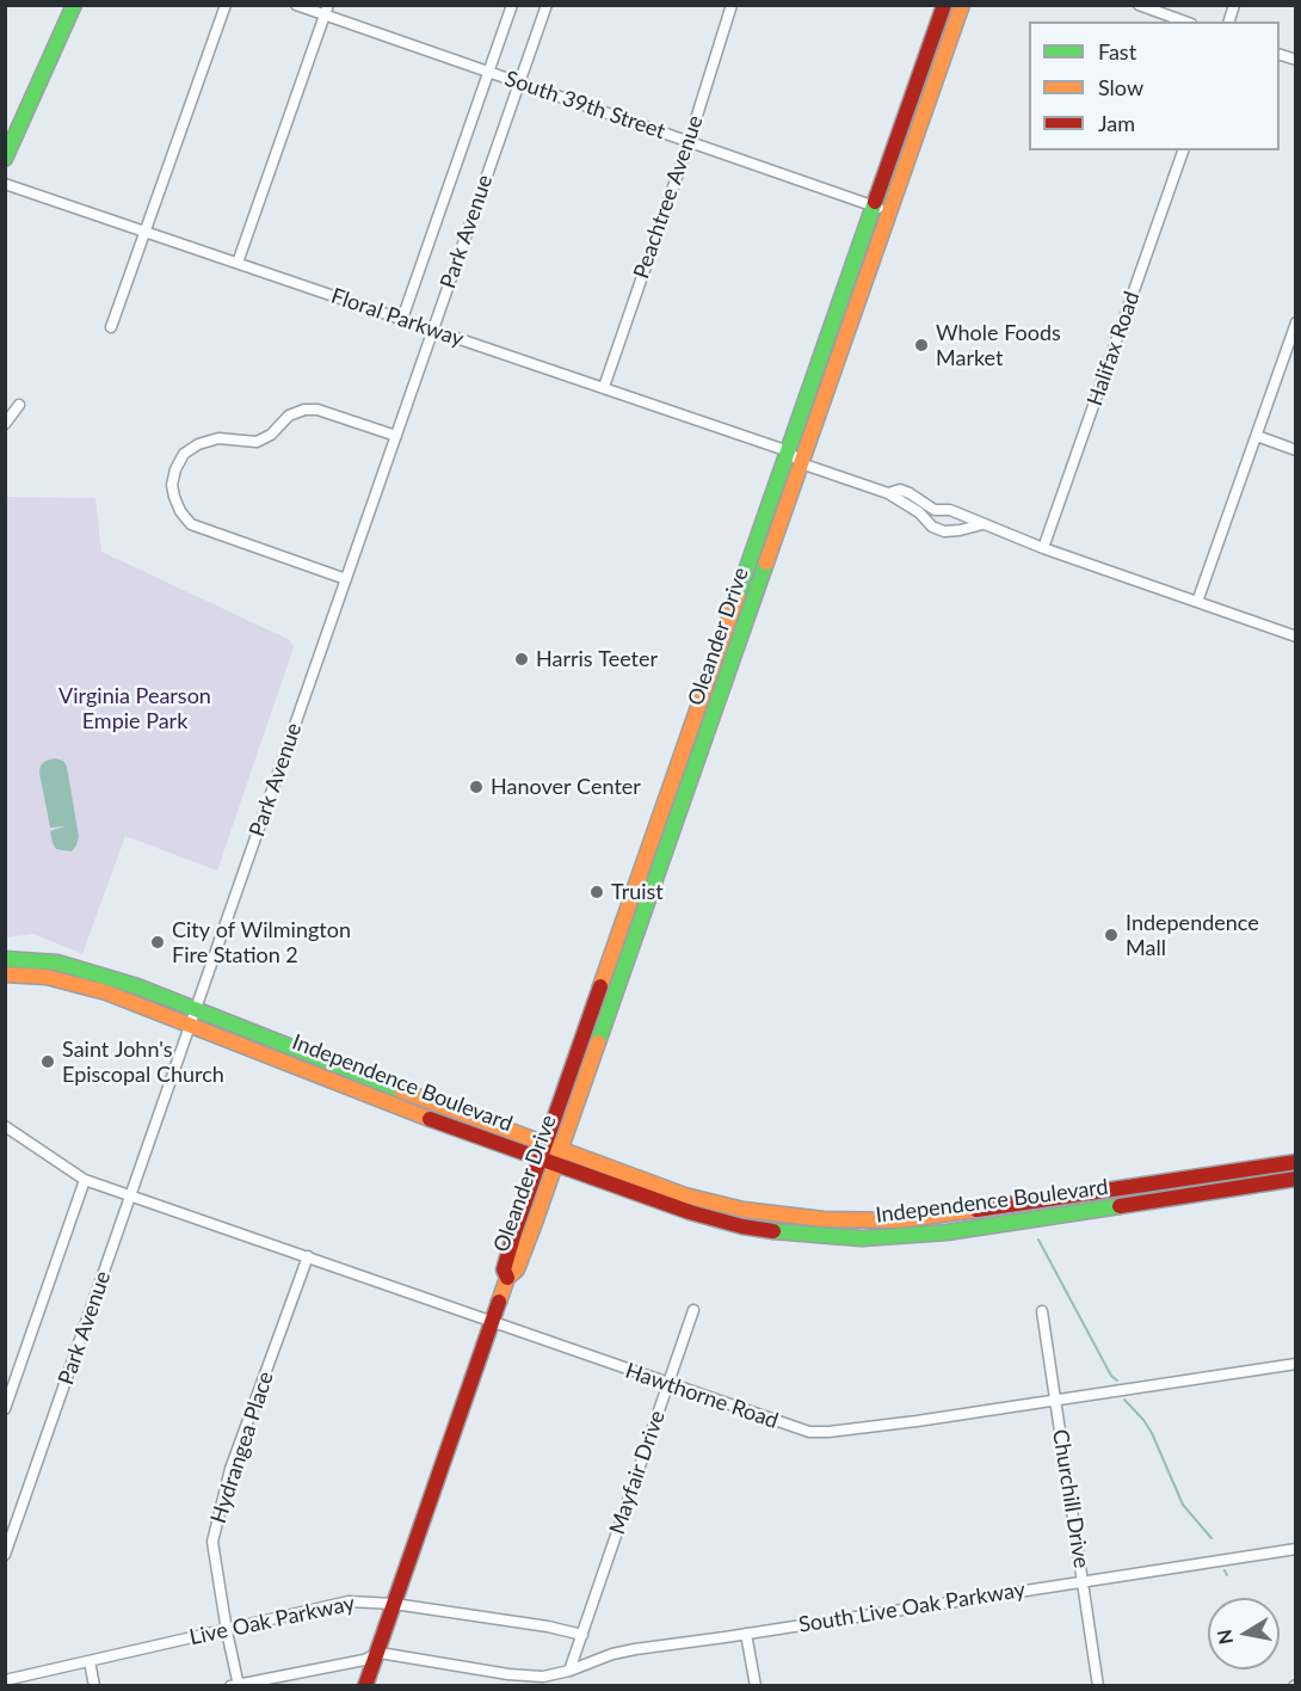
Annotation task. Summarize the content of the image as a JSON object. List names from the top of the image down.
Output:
{
  "streets": {
    "main road": ["Oleander Drive", "Independence Boulevard"],
    "street": [
      "South 39th Street",
      "Peachtree Avenue",
      "Park Avenue",
      "Floral Parkway",
      "Halifax Road",
      "Hawthorne Road",
      "Hydrangea Place",
      "Mayfair Drive",
      "Churchill Drive",
      "South Live Oak Parkway",
      "Live Oak Parkway"
    ]
  },
  "crossings": [
    ["South 39th Street", "Peachtree Avenue"],
    ["South 39th Street", "Park Avenue"],
    ["South 39th Street", "Oleander Drive"],
    ["Peachtree Avenue", "Floral Parkway"],
    ["Park Avenue", "Floral Parkway"],
    ["Park Avenue", "Independence Boulevard"],
    ["Park Avenue", "Hawthorne Road"],
    ["Floral Parkway", "Oleander Drive"],
    ["Oleander Drive", "Independence Boulevard"],
    ["Oleander Drive", "Hawthorne Road"],
    ["Oleander Drive", "Live Oak Parkway"],
    ["Hawthorne Road", "Hydrangea Place"],
    ["Hawthorne Road", "Mayfair Drive"],
    ["Hawthorne Road", "Churchill Drive"],
    ["Hydrangea Place", "Live Oak Parkway"],
    ["Mayfair Drive", "Live Oak Parkway"],
    ["Churchill Drive", "South Live Oak Parkway"]
  ],
  "parks": ["Virginia Pearson Empie Park"],
  "places": [
    "Whole Foods Market",
    "Harris Teeter",
    "Hanover Center",
    "Truist",
    "Independence Mall",
    "City of Wilmington Fire Station 2",
    "Saint John's Episcopal Church"
  ],
  "legend": ["Fast", "Slow", "Jam"],
  "north": "left"
}
